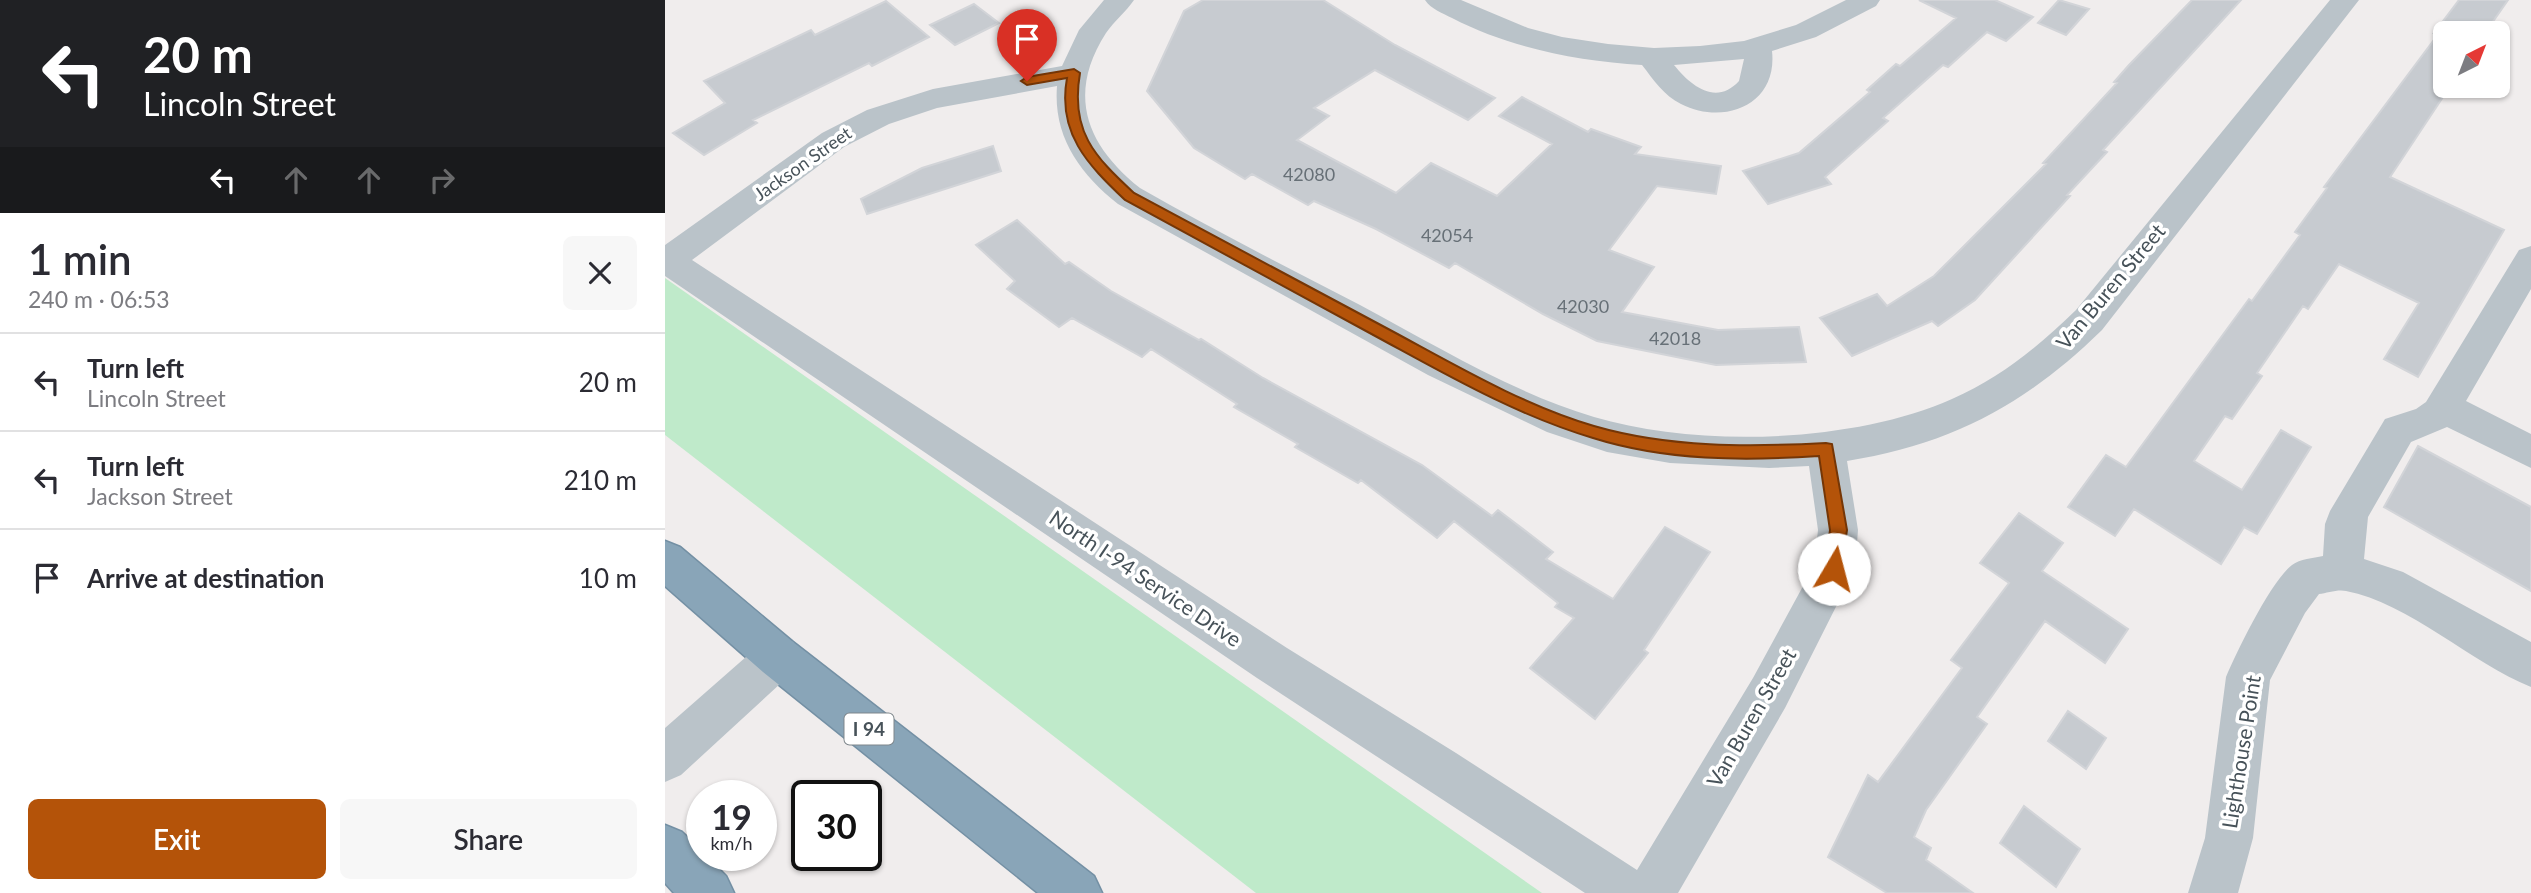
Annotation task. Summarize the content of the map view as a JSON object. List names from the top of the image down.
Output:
{
  "streets": {
    "highway": ["I 94"],
    "street": [
      "Jackson Street",
      "Van Buren Street",
      "North I-94 Service Drive",
      "Lighthouse Point"
    ]
  },
  "crossings": [
    ["Jackson Street", "North I-94 Service Drive"]
  ],
  "house_numbers": [
    "42080",
    "42054",
    "42030",
    "42018"
  ],
  "north": "top right",
  "page": {
    "turn": ["20 m", "Lincoln Street"],
    "heading": ["1 min", "240 m · 06:53"],
    "list": [
      {
        "name": "Turn left",
        "note": "Lincoln Street",
        "value": "20 m"
      },
      {
        "name": "Turn left",
        "note": "Jackson Street",
        "value": "210 m"
      },
      {
        "name": "Arrive at destination",
        "value": "10 m"
      }
    ],
    "speed": "19 km/h",
    "limit": "30",
    "buttons": ["Exit", "Share"]
  }
}
